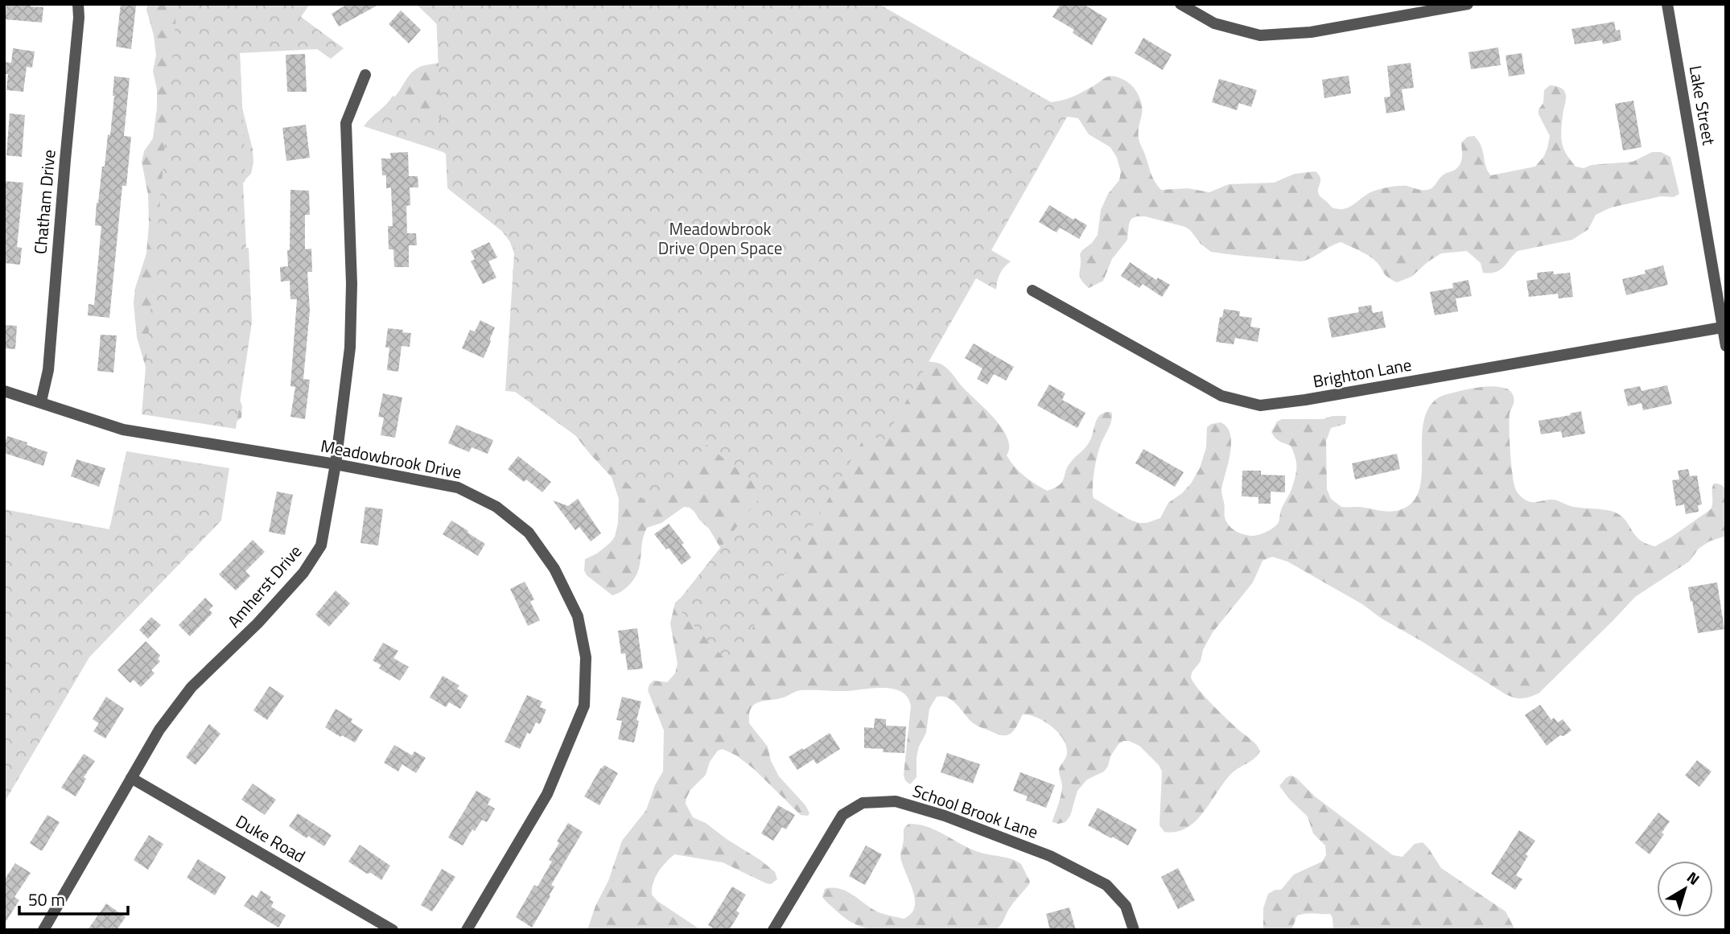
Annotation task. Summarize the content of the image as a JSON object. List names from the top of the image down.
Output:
{
  "streets": {
    "street": [
      "Lake Street",
      "Chatham Drive",
      "Brighton Lane",
      "Meadowbrook Drive",
      "Amherst Drive",
      "School Brook Lane",
      "Duke Road"
    ]
  },
  "crossings": [
    ["Lake Street", "Brighton Lane"],
    ["Chatham Drive", "Meadowbrook Drive"],
    ["Meadowbrook Drive", "Amherst Drive"],
    ["Amherst Drive", "Duke Road"]
  ],
  "parks": ["Meadowbrook Drive Open Space"],
  "scale_bar": "50 m",
  "north": "top right"
}
